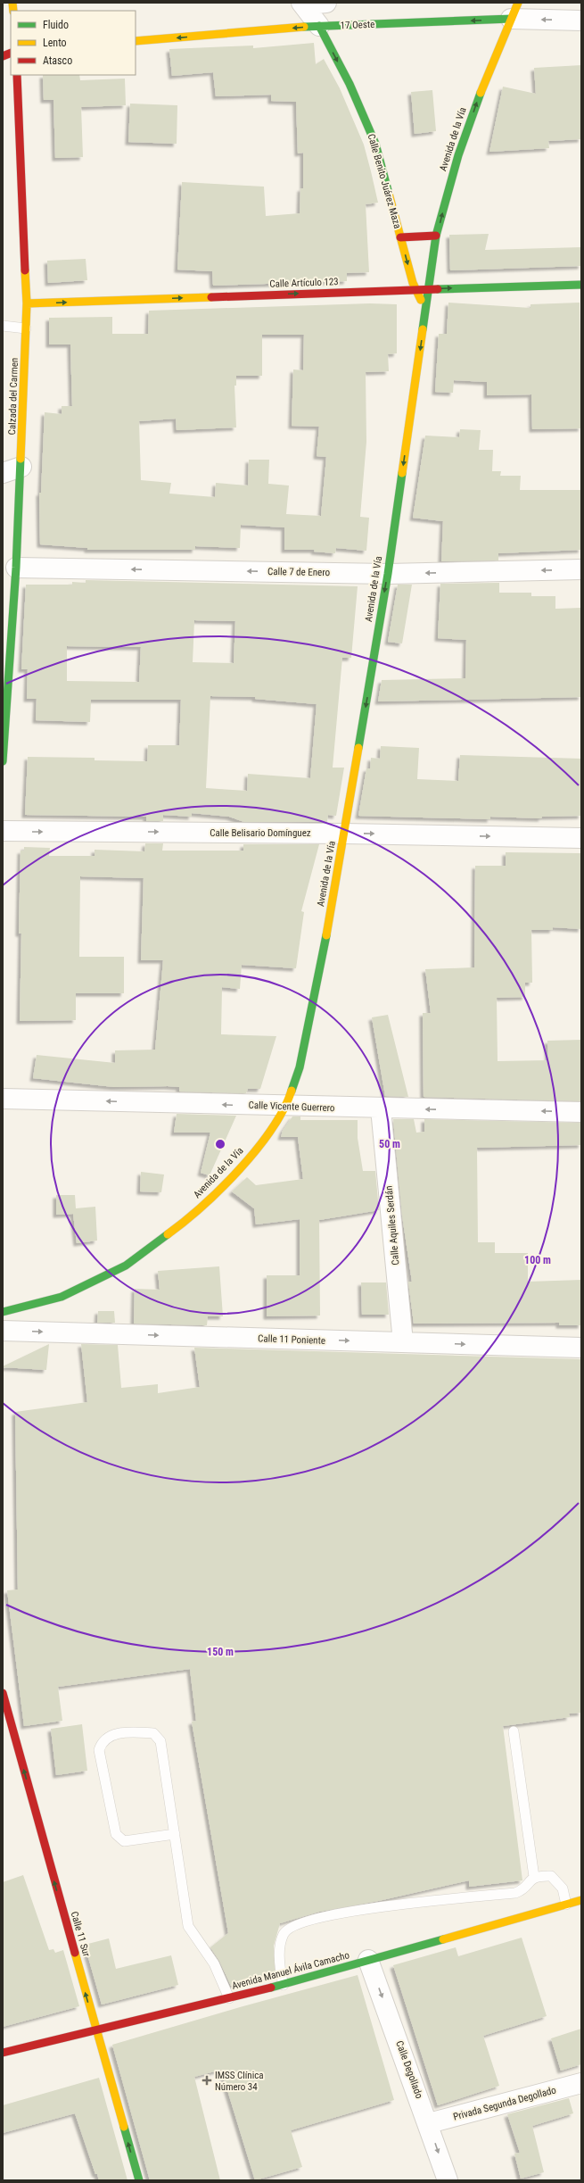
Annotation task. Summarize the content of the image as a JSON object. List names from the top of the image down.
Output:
{
  "streets": {
    "street": [
      "17 Oeste",
      "Avenida de la Vía",
      "Calle Benito Juárez Maza",
      "Calle Artículo 123",
      "Calzada del Carmen",
      "Calle 7 de Enero",
      "Calle Belisario Domínguez",
      "Calle Vicente Guerrero",
      "Calle Aquiles Serdán",
      "Calle 11 Poniente",
      "Calle 11 Sur",
      "Avenida Manuel Ávila Camacho",
      "Calle Degollado",
      "Privada Segunda Degollado"
    ]
  },
  "crossings": [
    ["17 Oeste", "Avenida de la Vía"],
    ["17 Oeste", "Calle Benito Juárez Maza"],
    ["Avenida de la Vía", "Calle Artículo 123"],
    ["Avenida de la Vía", "Calle 7 de Enero"],
    ["Avenida de la Vía", "Calle Belisario Domínguez"],
    ["Avenida de la Vía", "Calle Vicente Guerrero"],
    ["Calle Benito Juárez Maza", "Calle Artículo 123"],
    ["Calle Artículo 123", "Calzada del Carmen"],
    ["Calzada del Carmen", "Calle 7 de Enero"],
    ["Calle Vicente Guerrero", "Calle Aquiles Serdán"],
    ["Calle Aquiles Serdán", "Calle 11 Poniente"],
    ["Calle 11 Sur", "Avenida Manuel Ávila Camacho"],
    ["Avenida Manuel Ávila Camacho", "Calle Degollado"],
    ["Calle Degollado", "Privada Segunda Degollado"]
  ],
  "one_way": [
    "17 Oeste",
    "Calle Benito Juárez Maza",
    "Calle Artículo 123",
    "Calle 7 de Enero",
    "Calle Belisario Domínguez",
    "Calle Vicente Guerrero",
    "Calle 11 Poniente",
    "Calle 11 Sur",
    "Calle Degollado"
  ],
  "places": {
    "health": ["IMSS Clínica Número 34"]
  },
  "legend": ["Fluido", "Lento", "Atasco"],
  "rings": ["50 m", "100 m", "150 m"]
}
